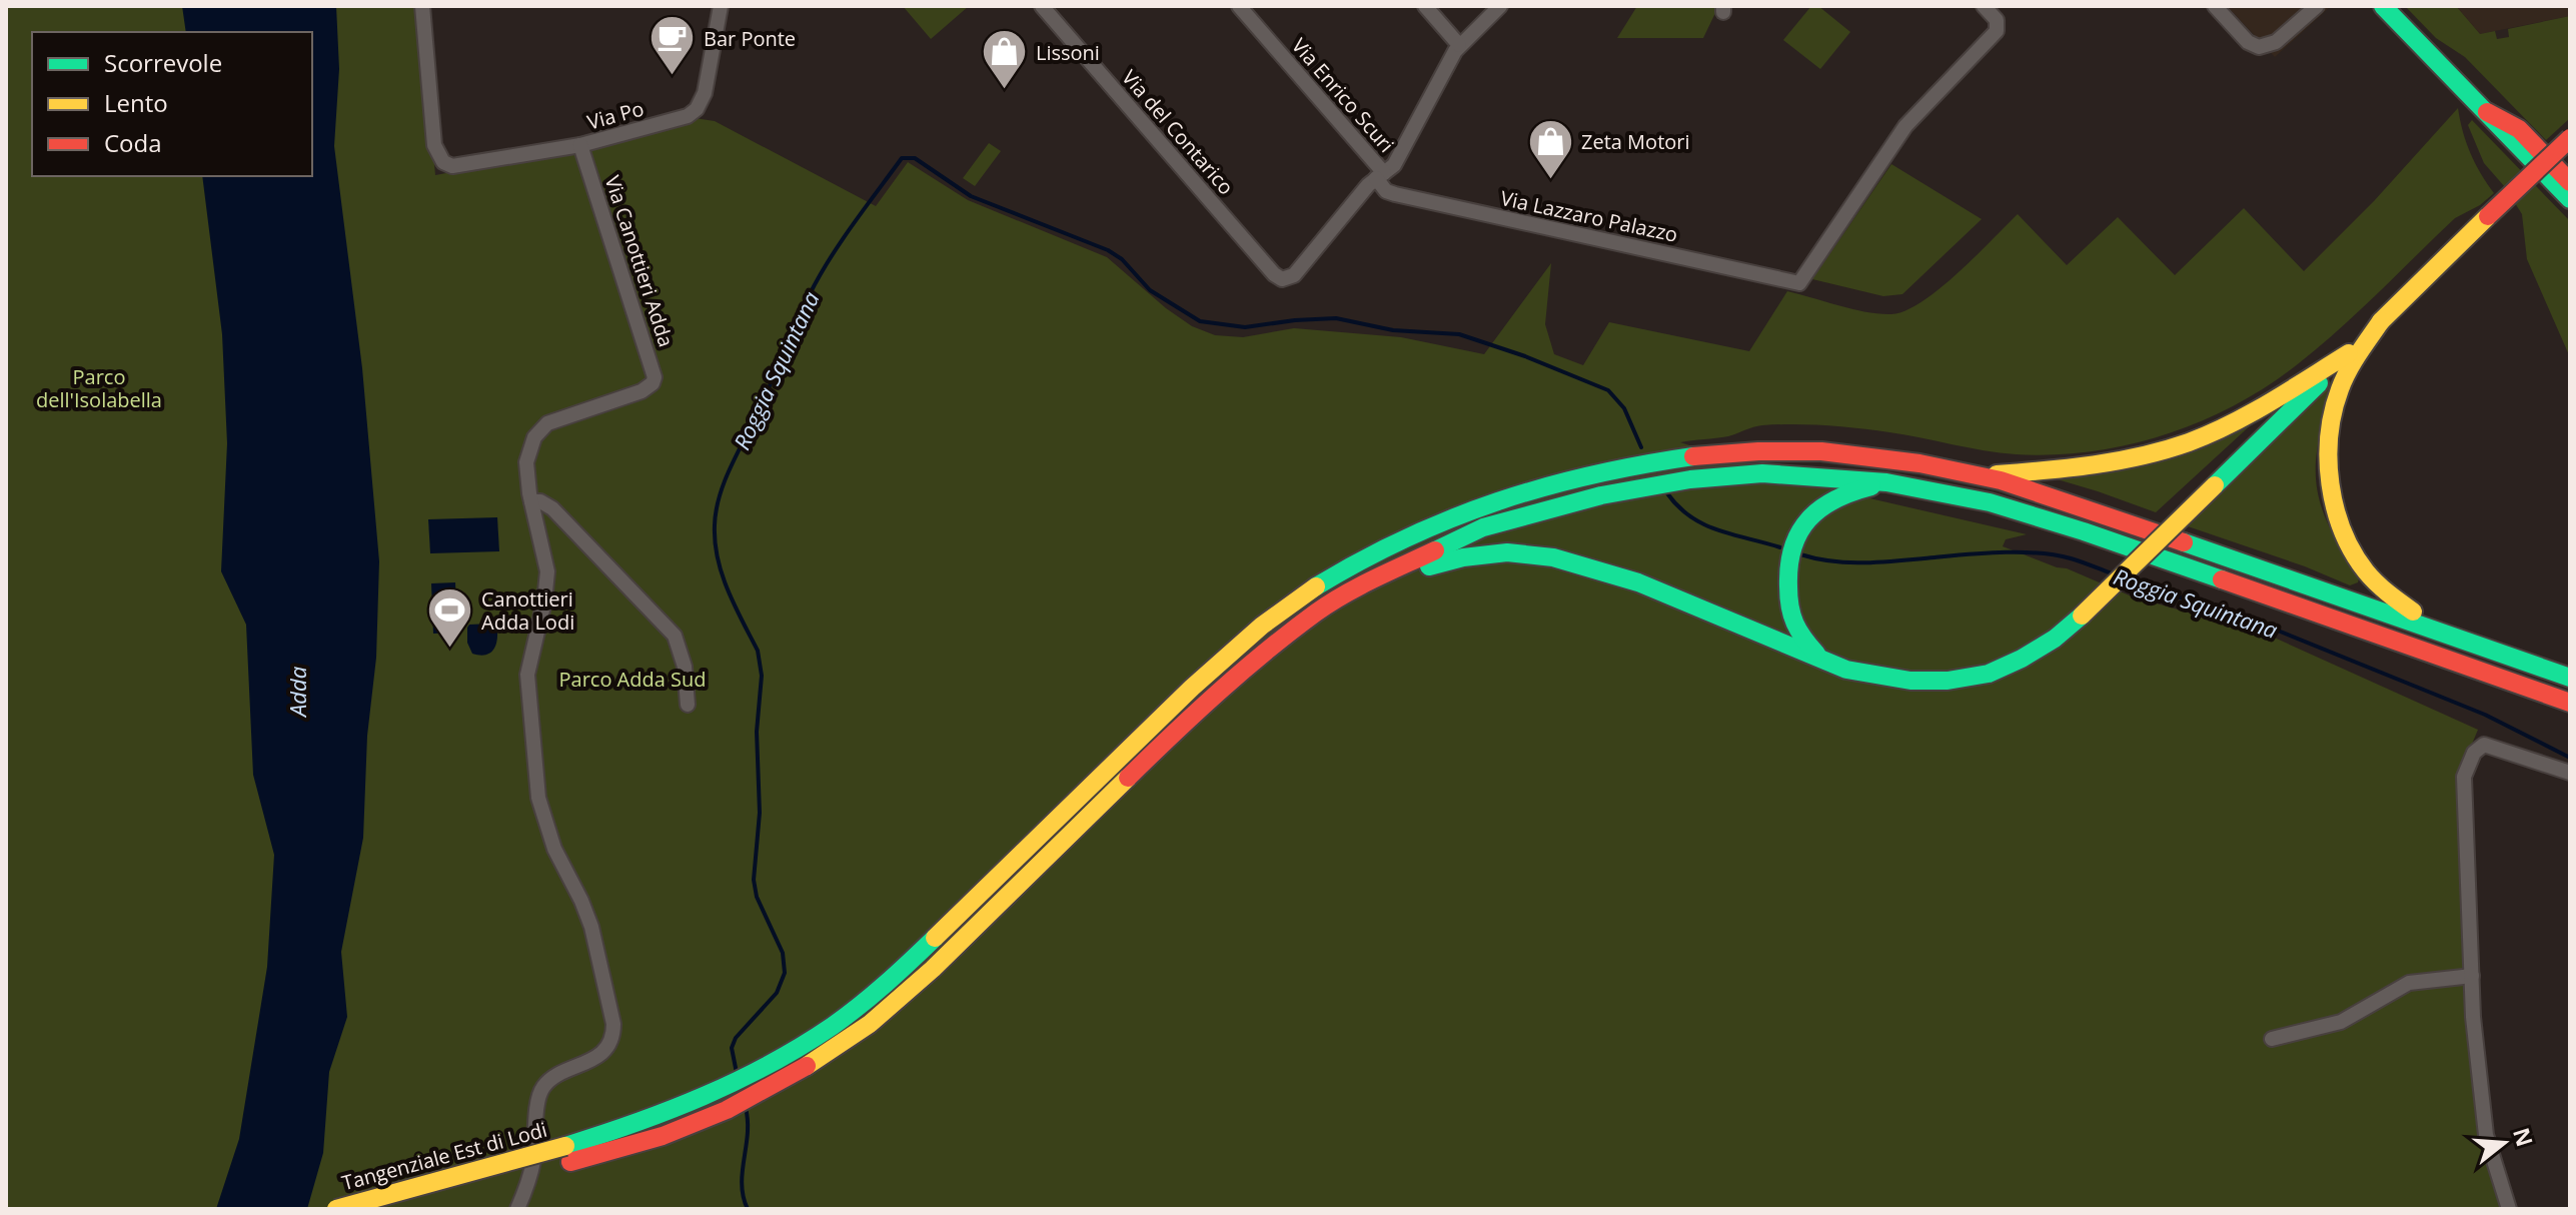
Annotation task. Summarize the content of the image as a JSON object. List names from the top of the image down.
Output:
{
  "streets": {
    "main road": ["Tangenziale Est di Lodi"],
    "street": [
      "Via Enrico Scuri",
      "Via Po",
      "Via del Contarico",
      "Via Lazzaro Palazzo",
      "Via Canottieri Adda"
    ]
  },
  "crossings": [
    ["Via Enrico Scuri", "Via del Contarico"],
    ["Via Enrico Scuri", "Via Lazzaro Palazzo"],
    ["Via Po", "Via Canottieri Adda"],
    ["Via del Contarico", "Via Lazzaro Palazzo"]
  ],
  "water": ["Roggia Squintana", "Adda"],
  "parks": ["Parco dell'Isolabella", "Parco Adda Sud"],
  "places": {
    "cafe": ["Bar Ponte"],
    "shop": ["Lissoni", "Zeta Motori"],
    "sports": ["Canottieri Adda Lodi"]
  },
  "legend": ["Scorrevole", "Lento", "Coda"],
  "north": "right"
}
